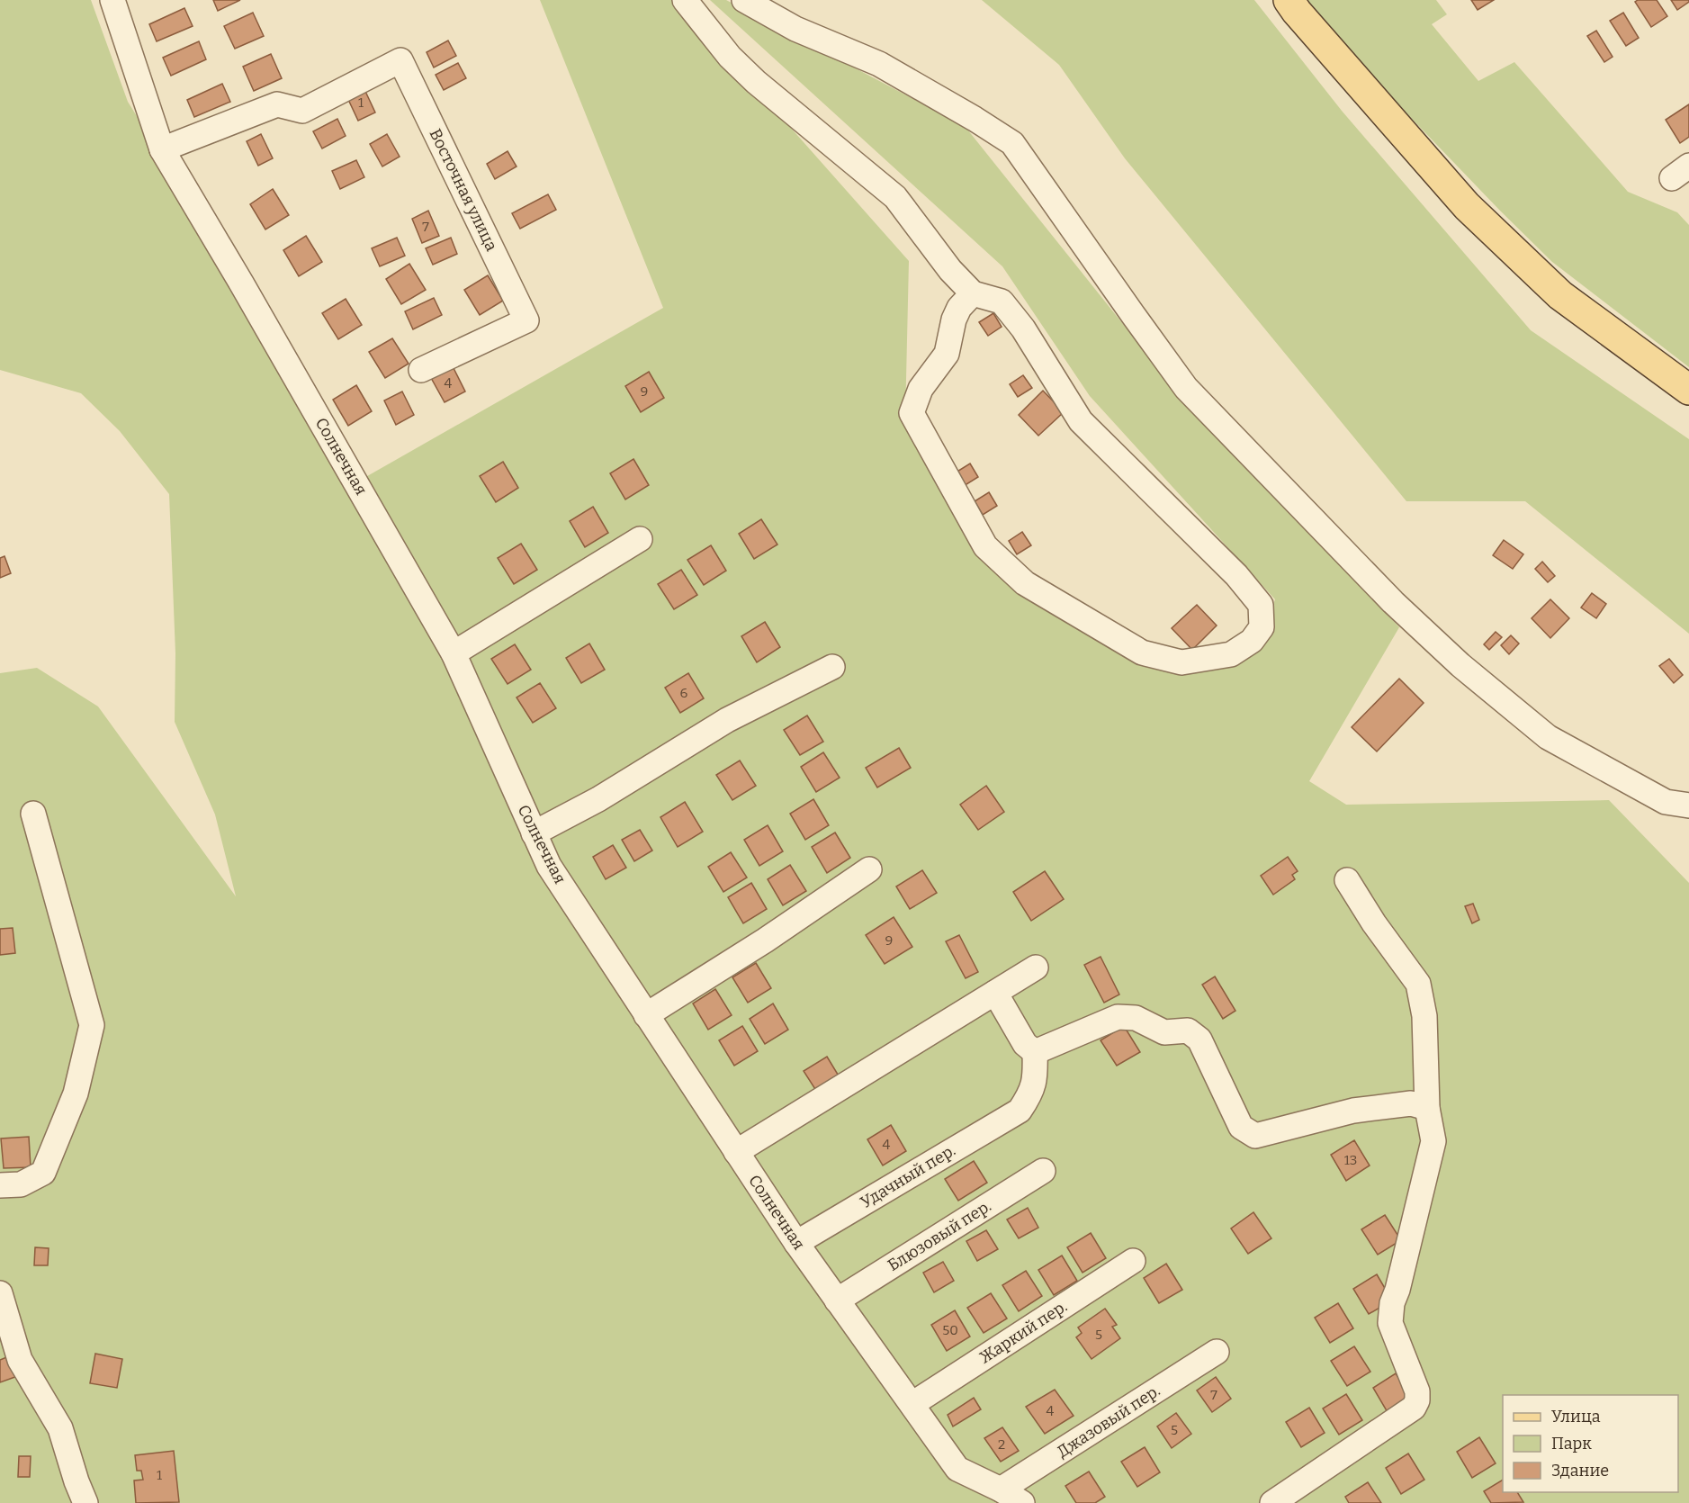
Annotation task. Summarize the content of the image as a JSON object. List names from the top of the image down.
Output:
{
  "streets": {
    "street": [
      "Восточная улица",
      "Солнечная",
      "Удачный пер.",
      "Блюзовый пер.",
      "Жаркий пер.",
      "Джазовый пер."
    ]
  },
  "crossings": [
    ["Восточная улица", "Солнечная"],
    ["Солнечная", "Удачный пер."],
    ["Солнечная", "Блюзовый пер."],
    ["Солнечная", "Жаркий пер."],
    ["Солнечная", "Джазовый пер."]
  ],
  "house_numbers": [
    "1",
    "7",
    "4",
    "9",
    "6",
    "9",
    "4",
    "13",
    "50",
    "5",
    "7",
    "4",
    "5",
    "2",
    "1"
  ],
  "legend": ["Улица", "Парк", "Здание"]
}
